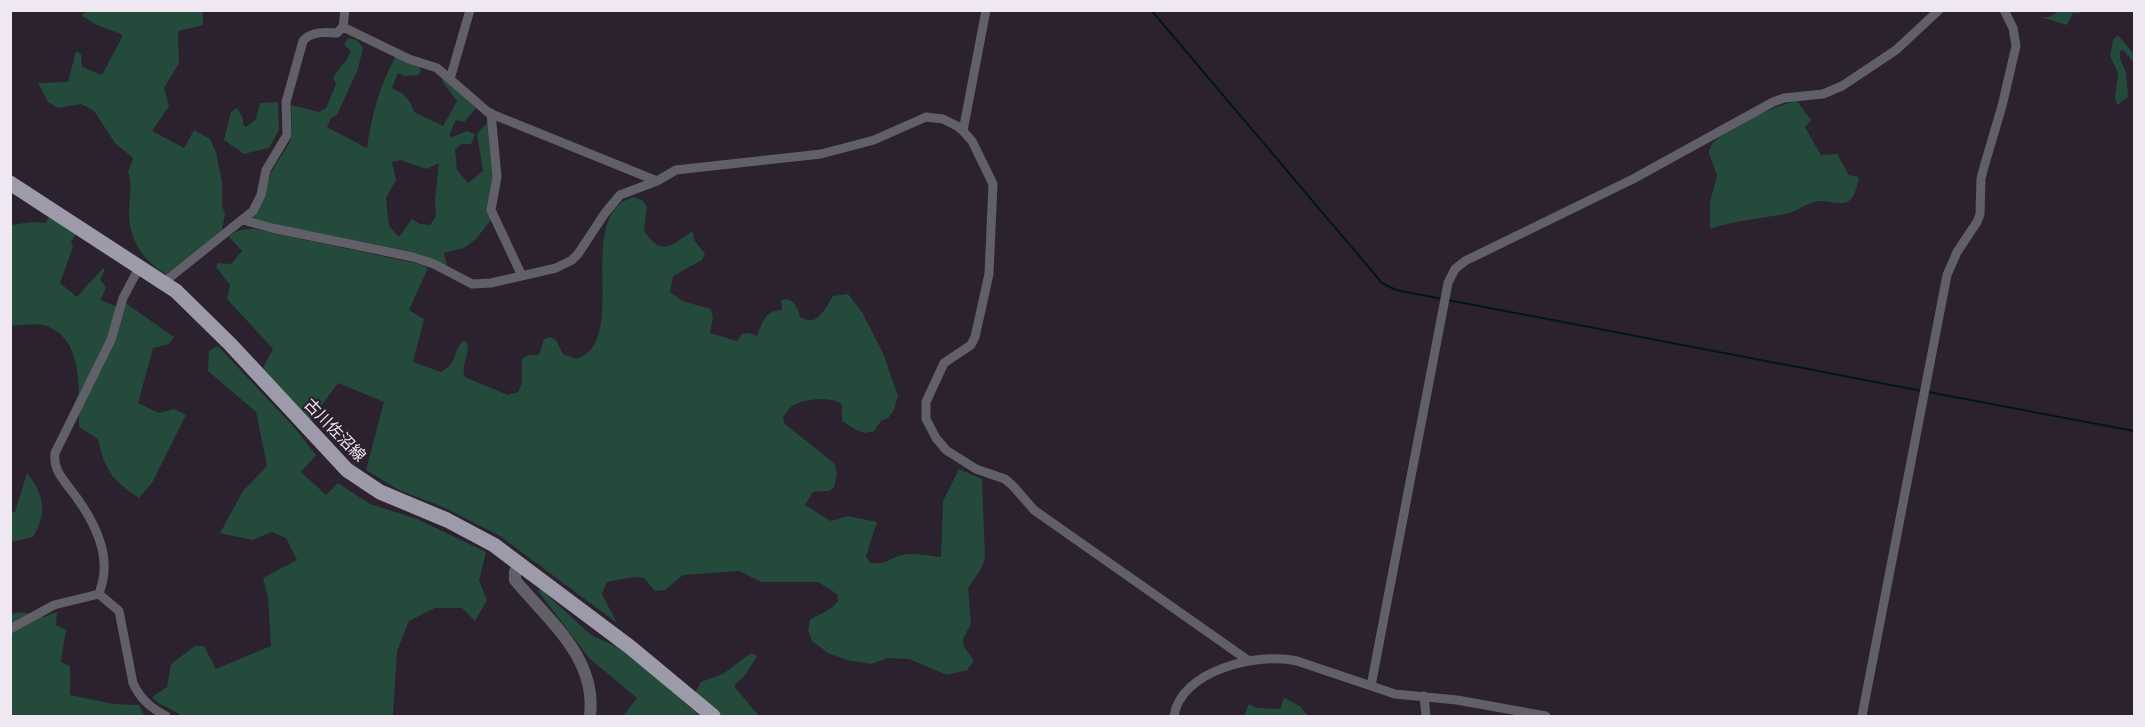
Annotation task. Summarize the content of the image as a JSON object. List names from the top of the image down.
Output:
{
  "streets": {
    "main road": ["古川佐沼線"]
  }
}
